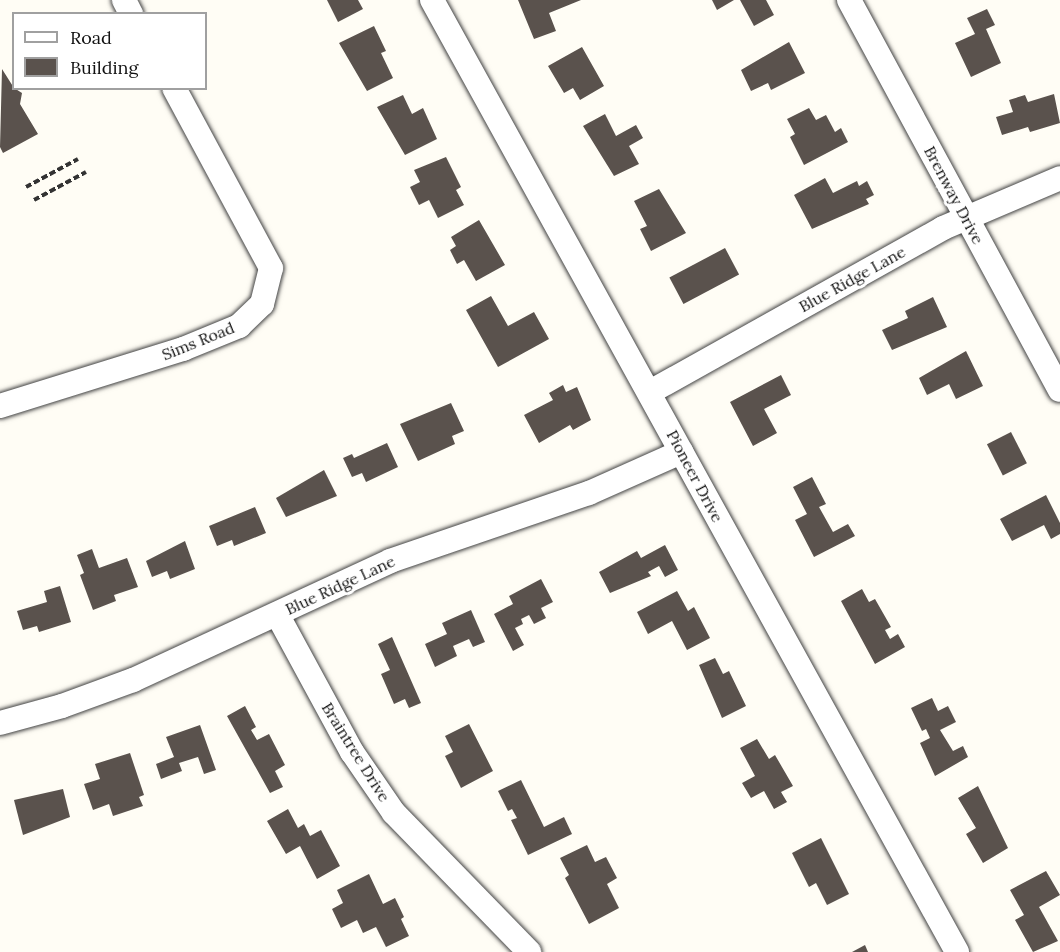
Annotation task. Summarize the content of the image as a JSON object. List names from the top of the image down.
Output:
{
  "streets": {
    "street": [
      "Brenway Drive",
      "Blue Ridge Lane",
      "Sims Road",
      "Pioneer Drive",
      "Braintree Drive"
    ]
  },
  "crossings": [
    ["Brenway Drive", "Blue Ridge Lane"],
    ["Blue Ridge Lane", "Pioneer Drive"],
    ["Blue Ridge Lane", "Braintree Drive"]
  ],
  "legend": ["Road", "Building"]
}
